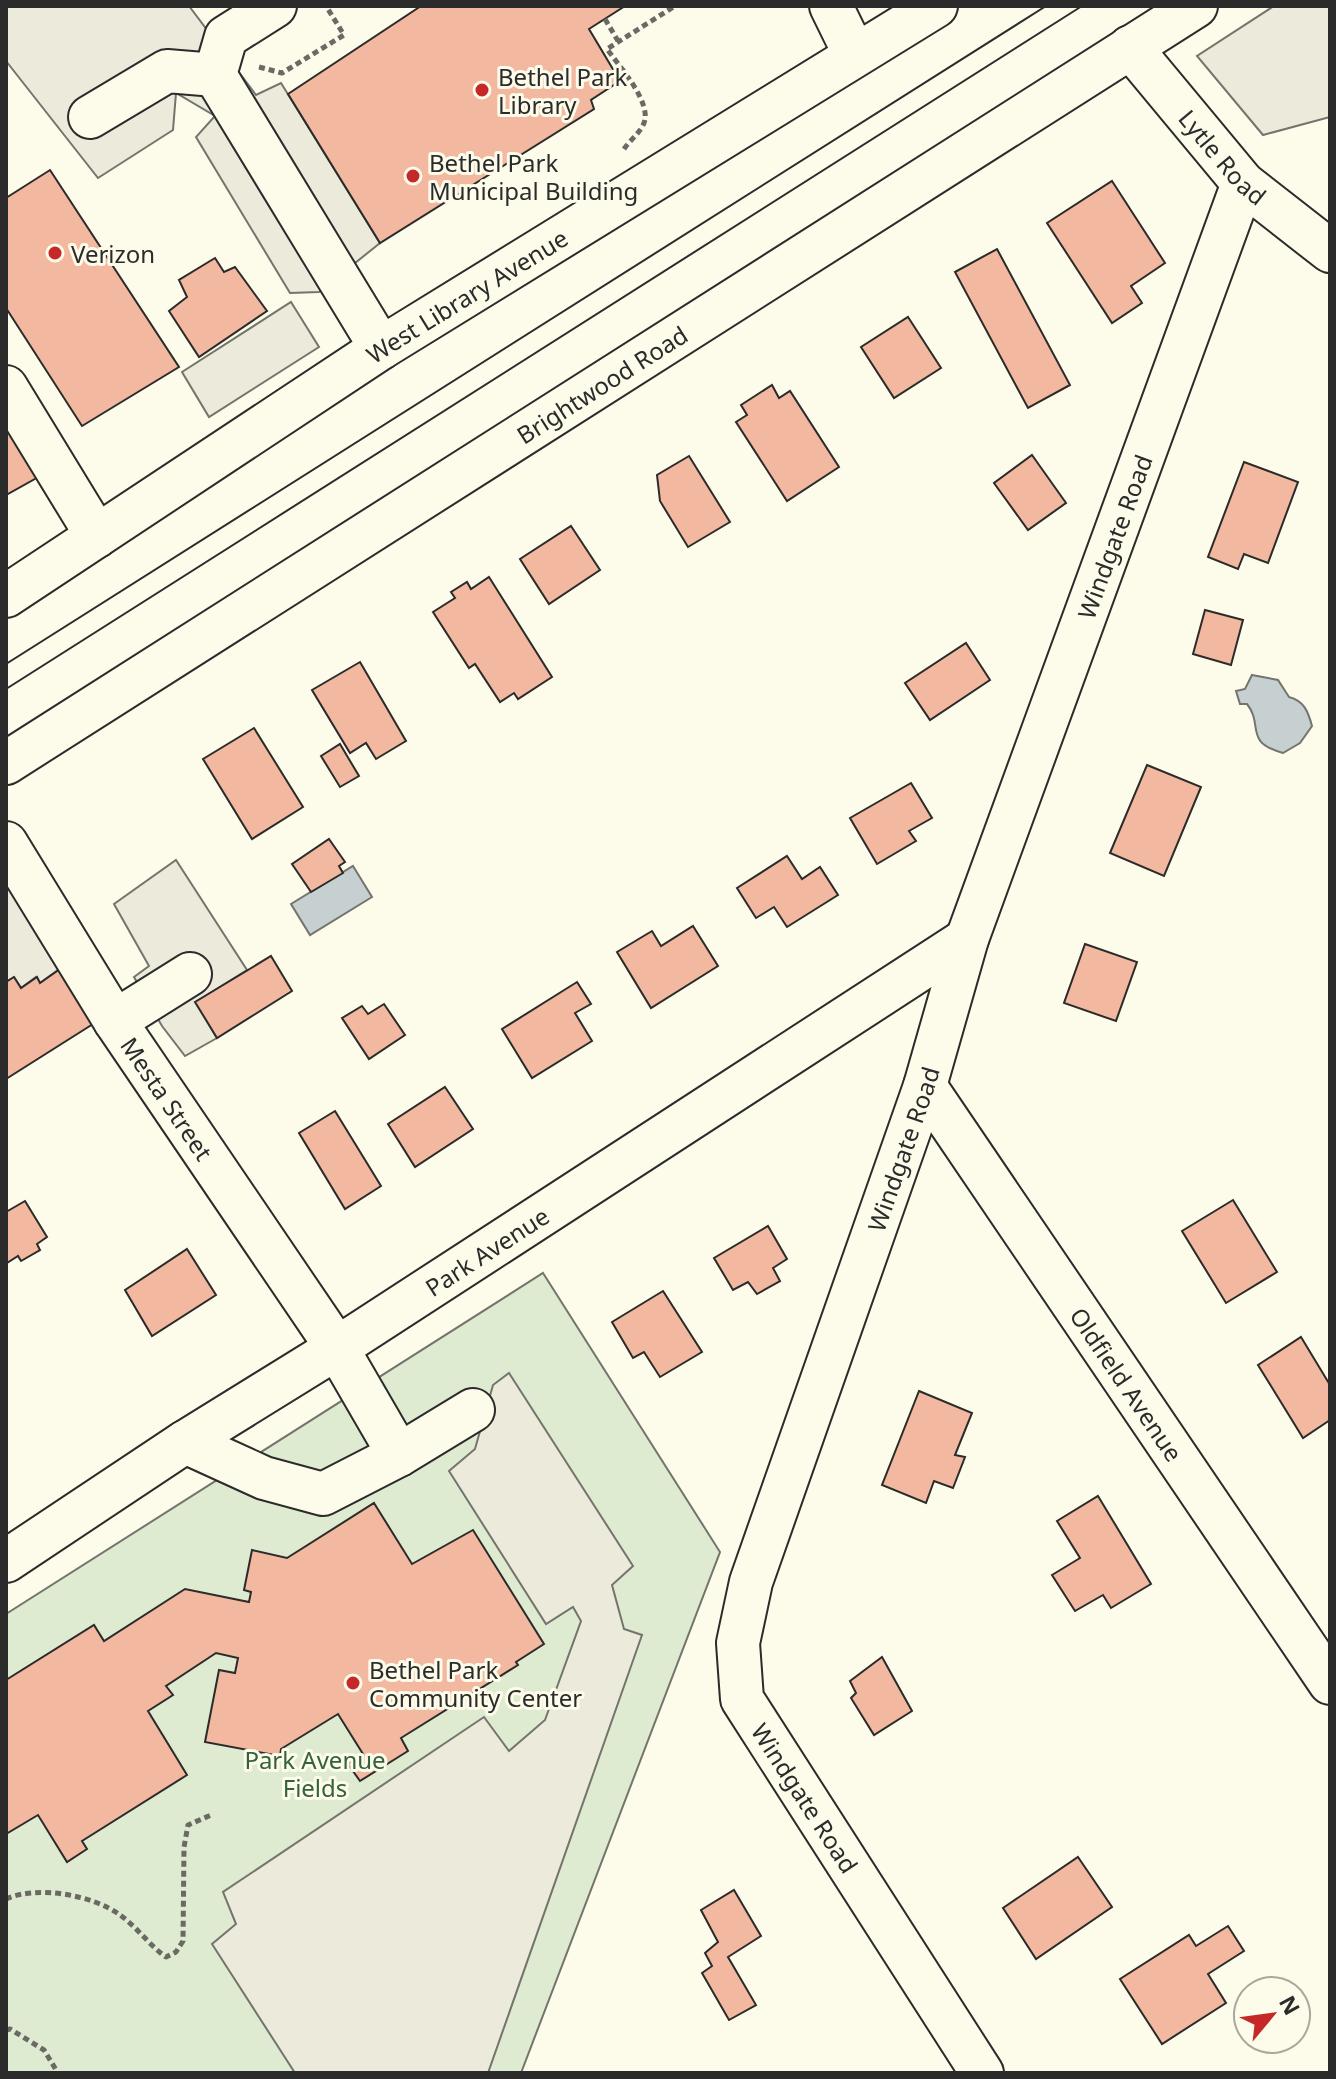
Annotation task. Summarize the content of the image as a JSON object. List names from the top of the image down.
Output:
{
  "streets": {
    "street": [
      "Lytle Road",
      "West Library Avenue",
      "Brightwood Road",
      "Windgate Road",
      "Mesta Street",
      "Park Avenue",
      "Oldfield Avenue"
    ]
  },
  "crossings": [
    ["Lytle Road", "Brightwood Road"],
    ["Lytle Road", "Windgate Road"],
    ["Windgate Road", "Park Avenue"],
    ["Windgate Road", "Oldfield Avenue"],
    ["Mesta Street", "Park Avenue"]
  ],
  "parks": ["Park Avenue Fields"],
  "places": [
    "Bethel Park Library",
    "Bethel Park Municipal Building",
    "Verizon",
    "Bethel Park Community Center"
  ],
  "north": "top right"
}
